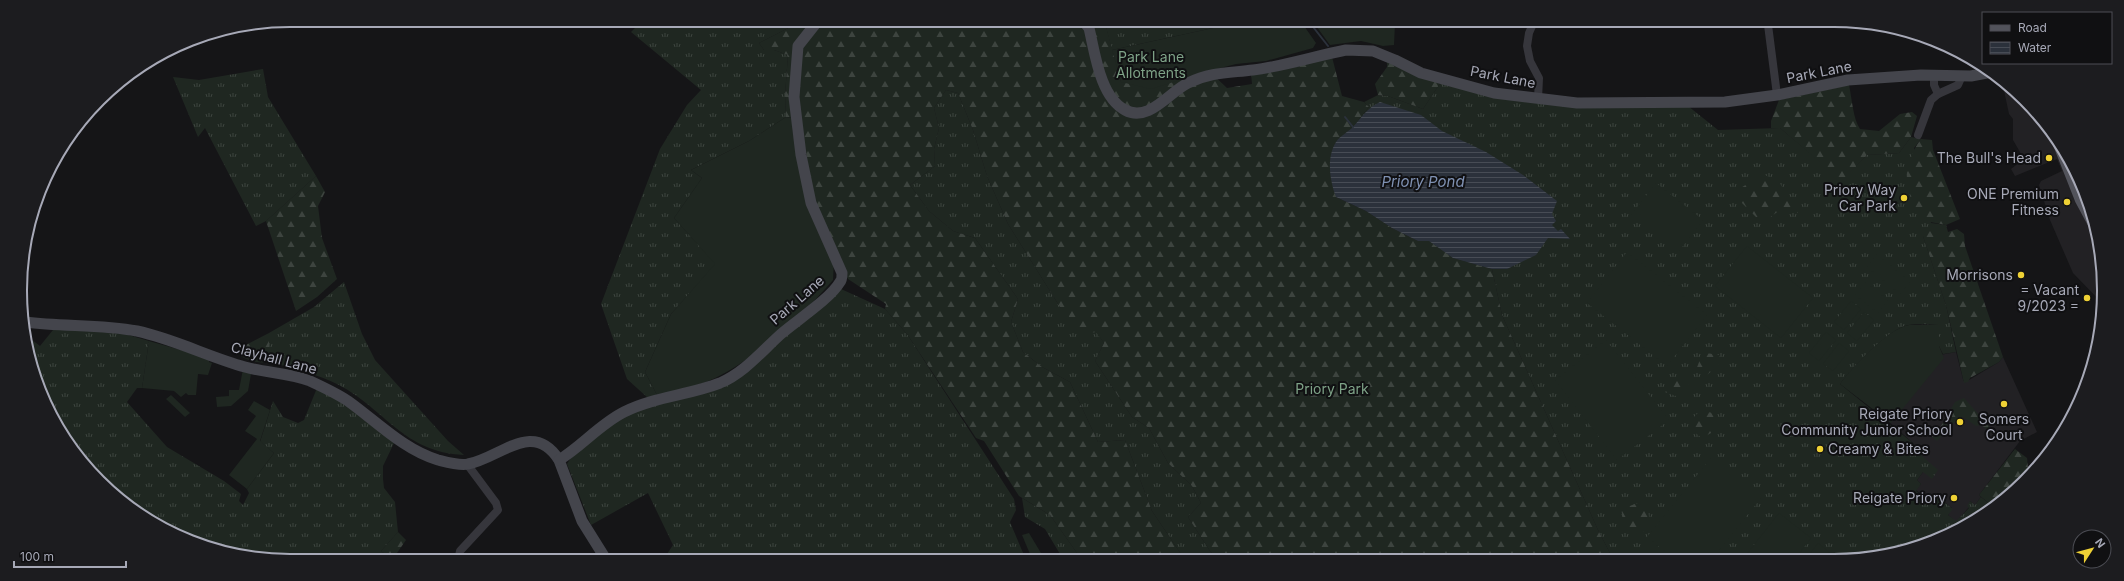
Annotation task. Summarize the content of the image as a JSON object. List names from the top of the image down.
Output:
{
  "streets": {
    "street": ["Park Lane", "Clayhall Lane"]
  },
  "crossings": [
    ["Park Lane", "Clayhall Lane"]
  ],
  "water": ["Priory Pond"],
  "parks": ["Park Lane Allotments", "Priory Park"],
  "places": [
    "The Bull's Head",
    "Priory Way Car Park",
    "ONE Premium Fitness",
    "Morrisons",
    "= Vacant 9/2023 =",
    "Somers Court",
    "Reigate Priory Community Junior School",
    "Creamy & Bites",
    "Reigate Priory"
  ],
  "legend": ["Road", "Water"],
  "scale_bar": "100 m",
  "north": "top right"
}
